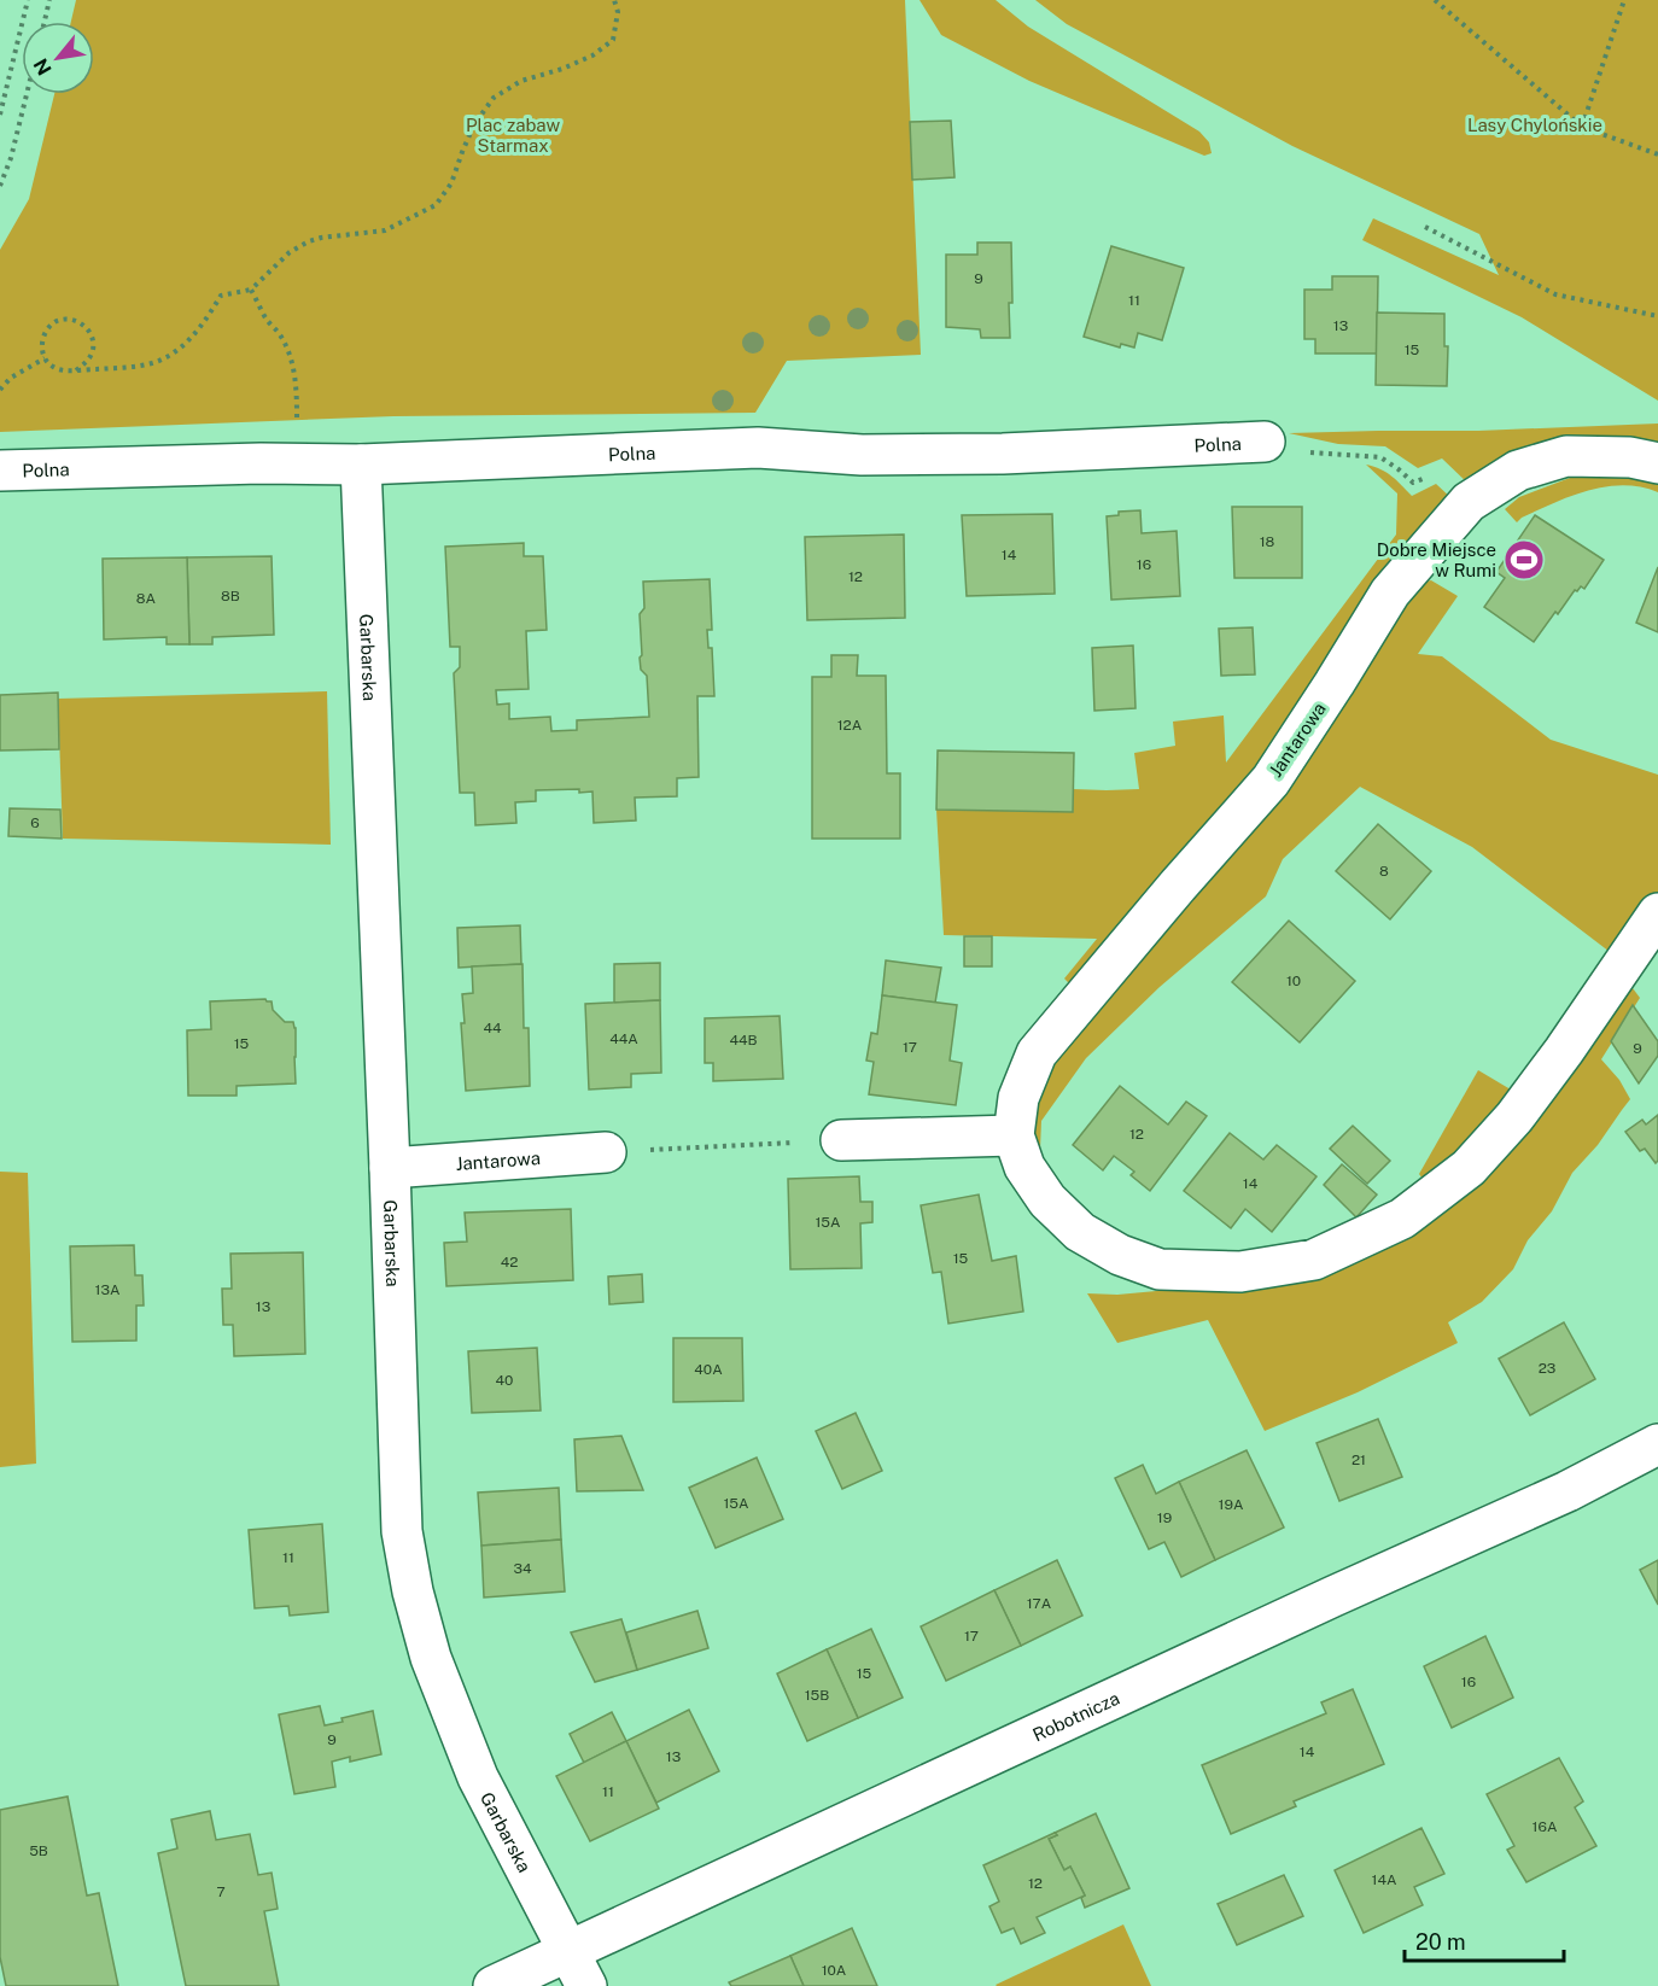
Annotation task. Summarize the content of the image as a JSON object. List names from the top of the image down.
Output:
{
  "streets": {
    "street": [
      "Polna",
      "Garbarska",
      "Jantarowa",
      "Robotnicza"
    ]
  },
  "crossings": [
    ["Polna", "Garbarska"],
    ["Garbarska", "Jantarowa"],
    ["Garbarska", "Robotnicza"]
  ],
  "parks": ["Plac zabaw Starmax", "Lasy Chylońskie"],
  "places": {
    "sports": ["Dobre Miejsce w Rumi"]
  },
  "house_numbers": [
    "9",
    "11",
    "13",
    "15",
    "18",
    "14",
    "16",
    "12",
    "8B",
    "8A",
    "12A",
    "6",
    "8",
    "10",
    "44",
    "44A",
    "44B",
    "15",
    "17",
    "9",
    "12",
    "14",
    "15A",
    "15",
    "42",
    "13A",
    "13",
    "23",
    "40A",
    "40",
    "21",
    "15A",
    "19A",
    "19",
    "11",
    "34",
    "17A",
    "17",
    "15",
    "16",
    "15B",
    "9",
    "14",
    "13",
    "11",
    "16A",
    "5B",
    "14A",
    "12",
    "7",
    "10A"
  ],
  "scale_bar": "20 m",
  "north": "bottom left"
}
